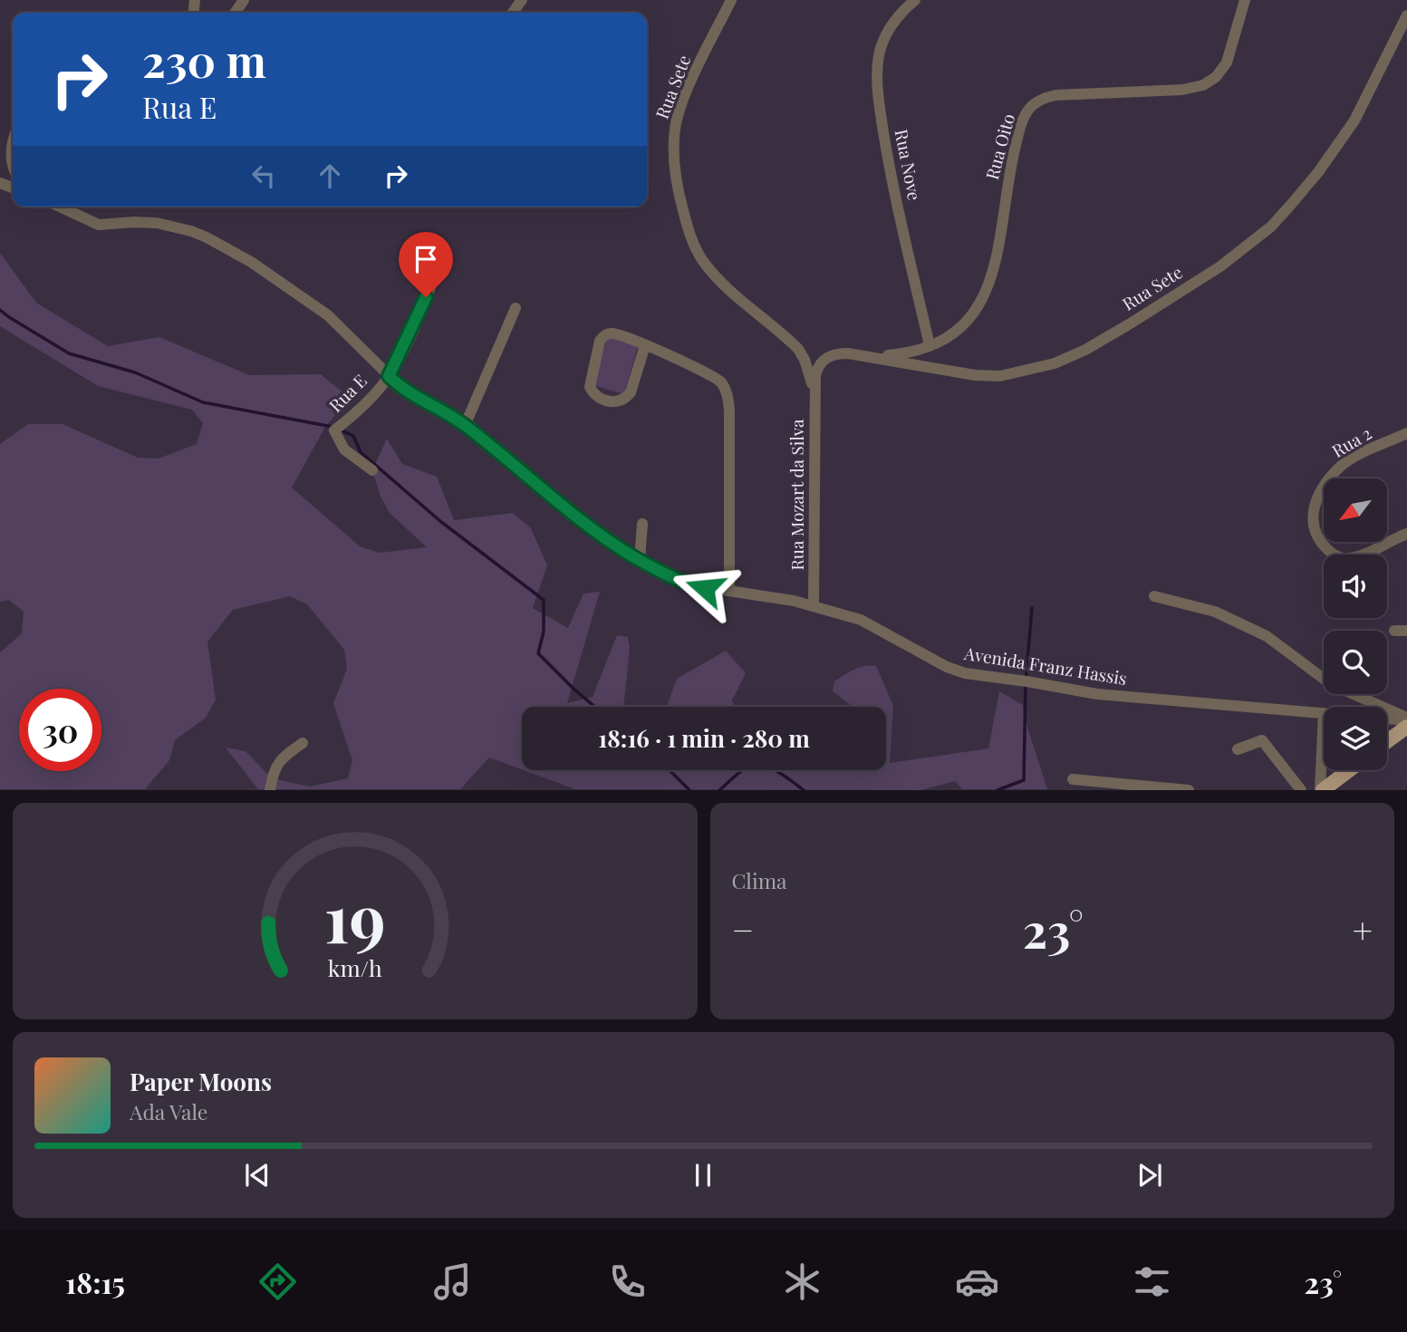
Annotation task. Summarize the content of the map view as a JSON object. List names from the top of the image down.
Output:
{
  "streets": {
    "street": [
      "Rua Sete",
      "Rua Oito",
      "Rua Nove",
      "Rua E",
      "Rua 2",
      "Rua Mozart da Silva",
      "Avenida Franz Hassis"
    ]
  },
  "crossings": [
    ["Rua Sete", "Rua Oito"],
    ["Rua Sete", "Rua Mozart da Silva"],
    ["Rua Oito", "Rua Nove"],
    ["Rua E", "Avenida Franz Hassis"],
    ["Rua Mozart da Silva", "Avenida Franz Hassis"]
  ],
  "north": "bottom left",
  "page": {
    "turn": ["230 m", "Rua E"],
    "limit": "30",
    "trip": "18:16 · 1 min · 280 m",
    "tile": "Clima",
    "heat": ["−", "23°", "+"],
    "song": ["Paper Moons", "Ada Vale"],
    "tabs": ["18:15", "23°"],
    "gauge": ["19", "km/h"]
  }
}
